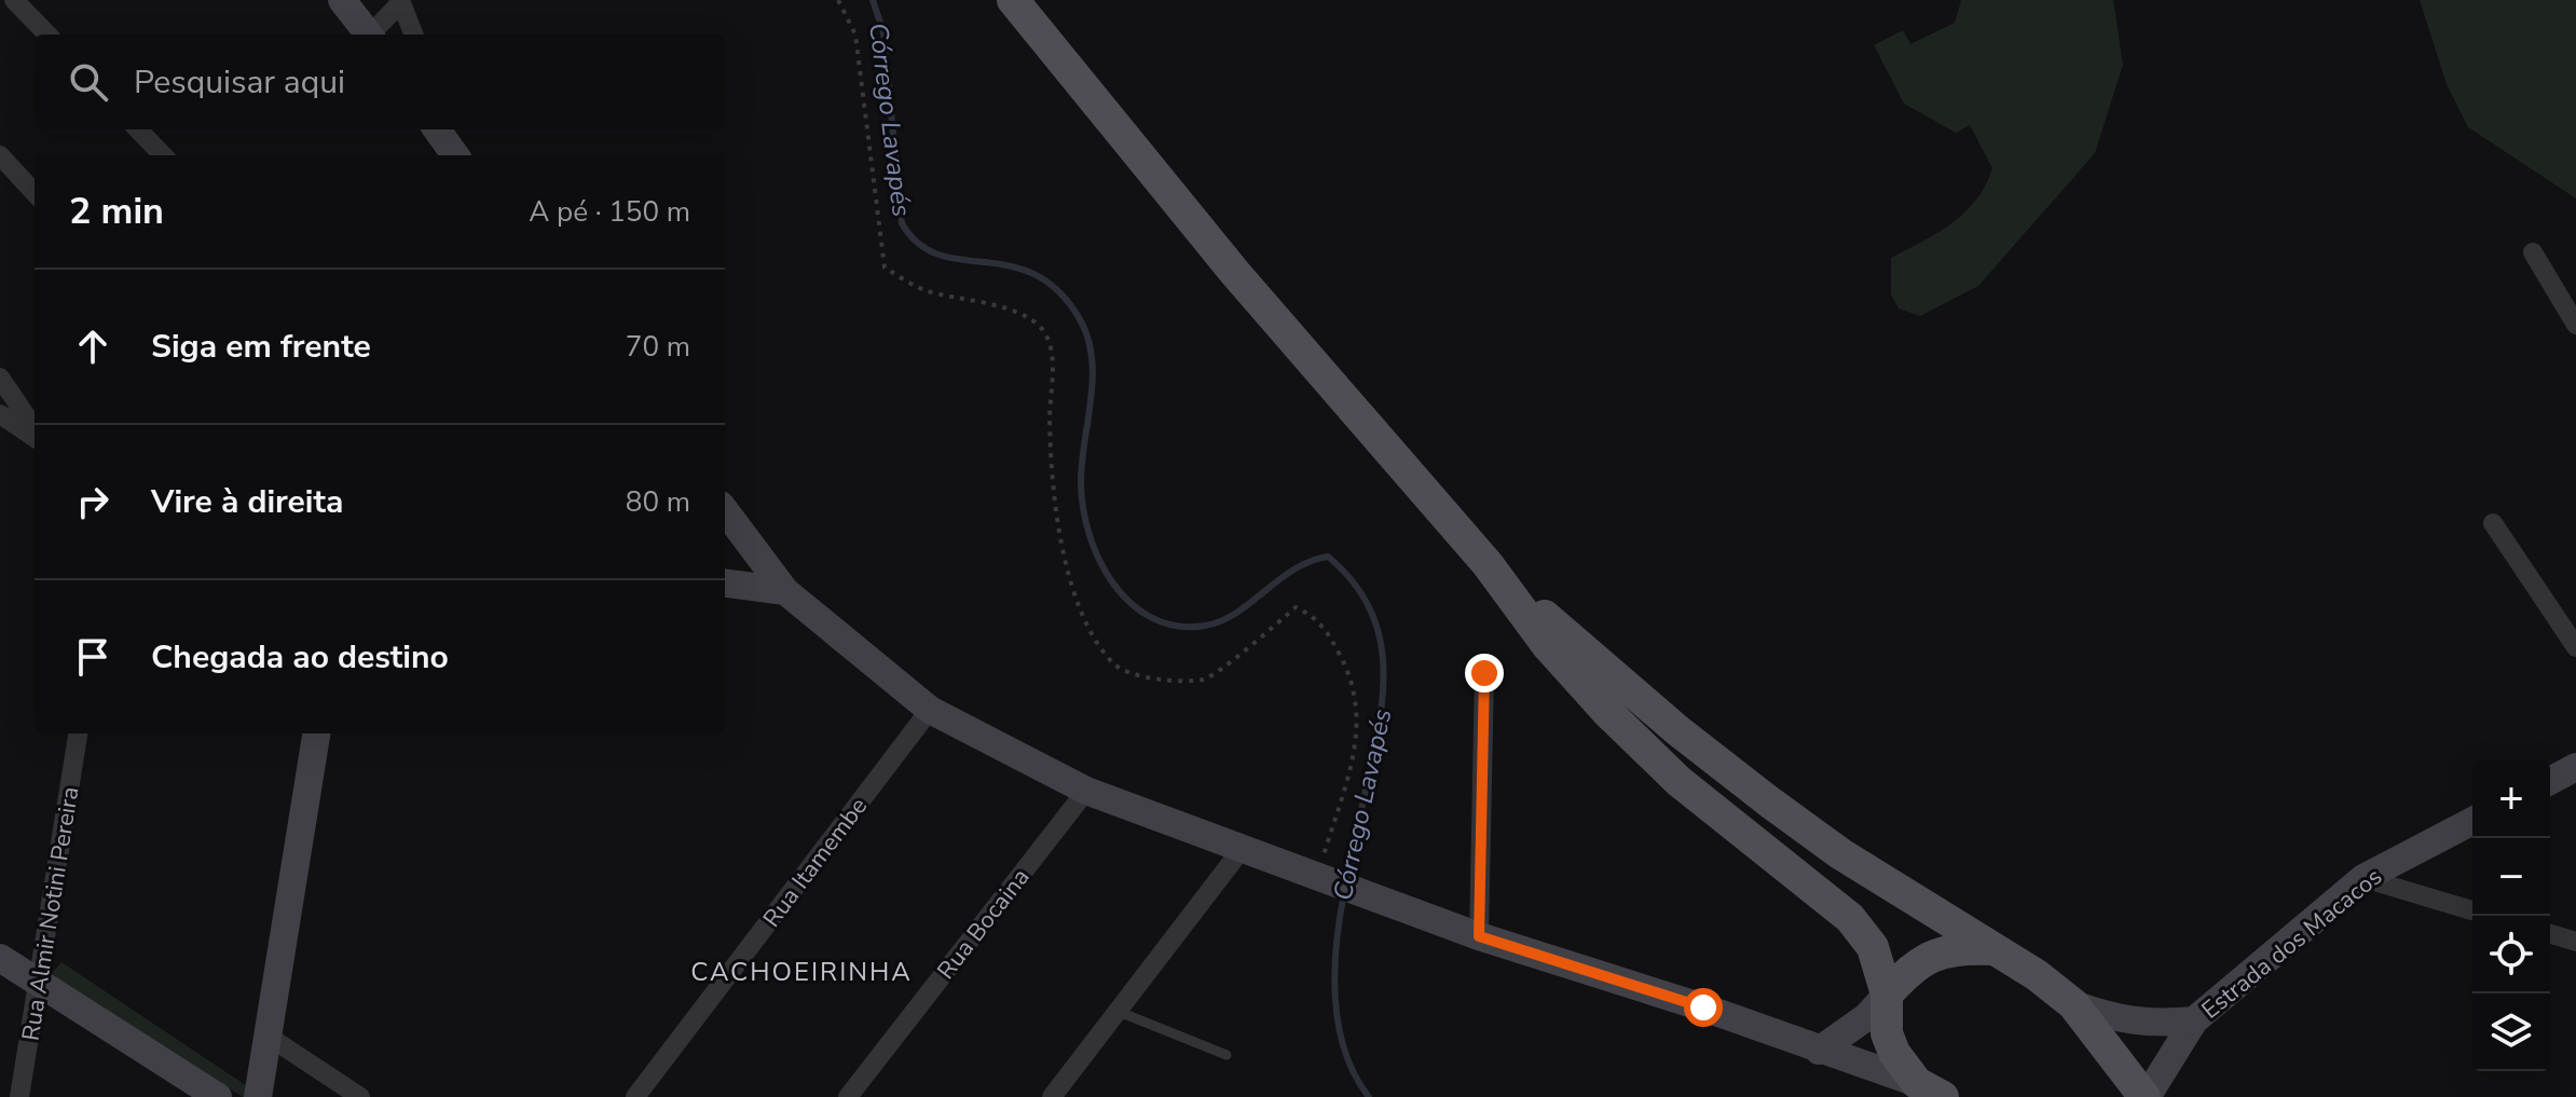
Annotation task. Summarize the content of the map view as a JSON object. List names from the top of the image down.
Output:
{
  "streets": {
    "main road": ["Estrada dos Macacos"],
    "street": ["Rua Itamembe", "Rua Almir Notini Pereira", "Rua Bocaina"]
  },
  "districts": ["CACHOEIRINHA"],
  "water": ["Córrego Lavapés"],
  "page": {
    "search": "Pesquisar aqui",
    "heading": ["2 min", "A pé · 150 m"],
    "list": [
      ["Siga em frente", "70 m"],
      ["Vire à direita", "80 m"],
      "Chegada ao destino"
    ],
    "map_buttons": ["+", "−"]
  }
}
